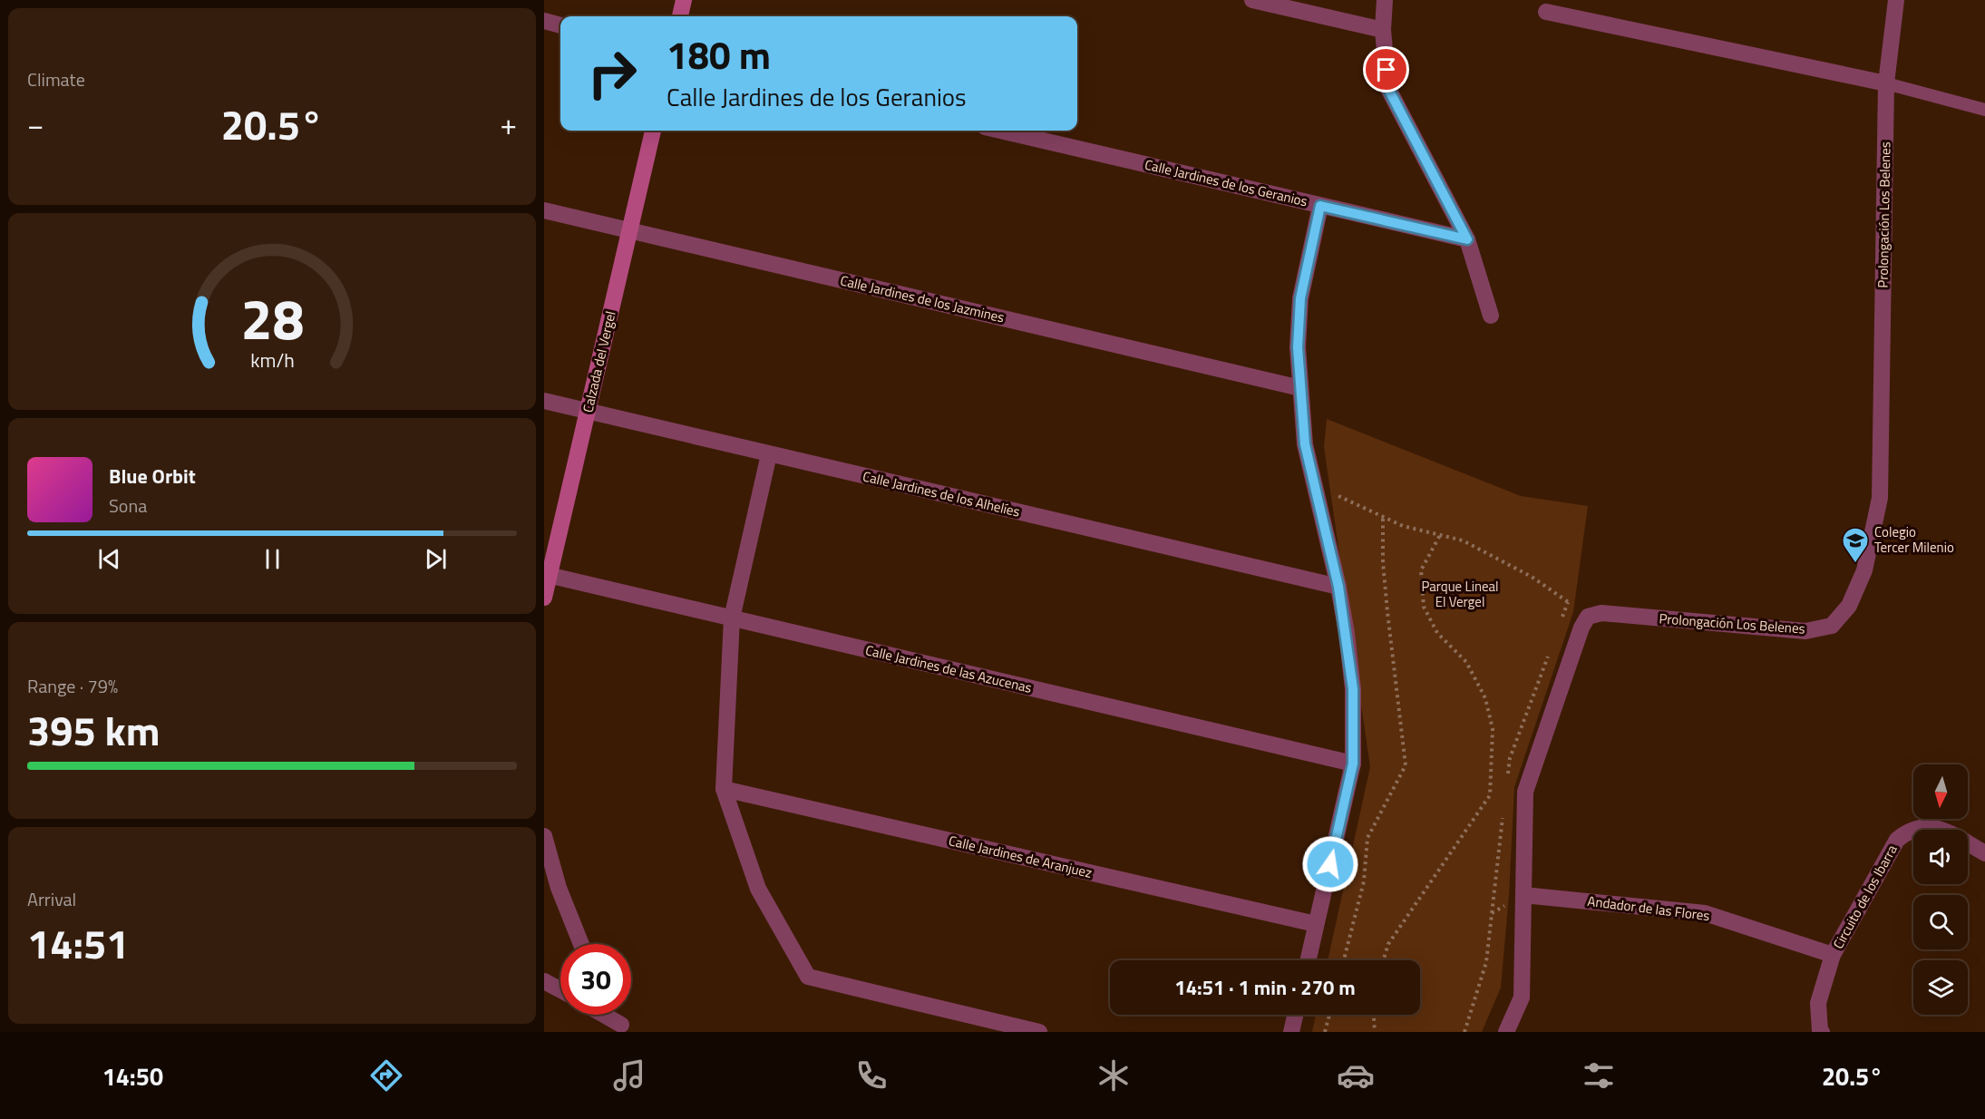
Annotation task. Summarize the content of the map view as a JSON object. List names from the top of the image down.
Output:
{
  "streets": {
    "street": [
      "Calle Jardines de los Geranios",
      "Prolongación Los Belenes",
      "Calle Jardines de los Jazmines",
      "Calzada del Vergel",
      "Calle Jardines de los Alhelíes",
      "Calle Jardines de las Azucenas",
      "Calle Jardines de Aranjuez",
      "Circuito de los Ibarra",
      "Andador de las Flores"
    ]
  },
  "crossings": [
    ["Calle Jardines de los Jazmines", "Calzada del Vergel"],
    ["Calzada del Vergel", "Calle Jardines de los Alhelíes"],
    ["Calzada del Vergel", "Calle Jardines de las Azucenas"],
    ["Circuito de los Ibarra", "Andador de las Flores"]
  ],
  "parks": ["Parque Lineal El Vergel"],
  "places": {
    "school or university": ["Colegio Tercer Milenio"]
  },
  "north": "bottom",
  "page": {
    "tile": [
      "Climate",
      ["Range · 79%", "395 km"],
      ["Arrival", "14:51"]
    ],
    "turn": ["180 m", "Calle Jardines de los Geranios"],
    "heat": ["−", "20.5°", "+"],
    "song": ["Blue Orbit", "Sona"],
    "limit": "30",
    "trip": "14:51 · 1 min · 270 m",
    "tabs": ["14:50", "20.5°"],
    "gauge": ["28", "km/h"]
  }
}
